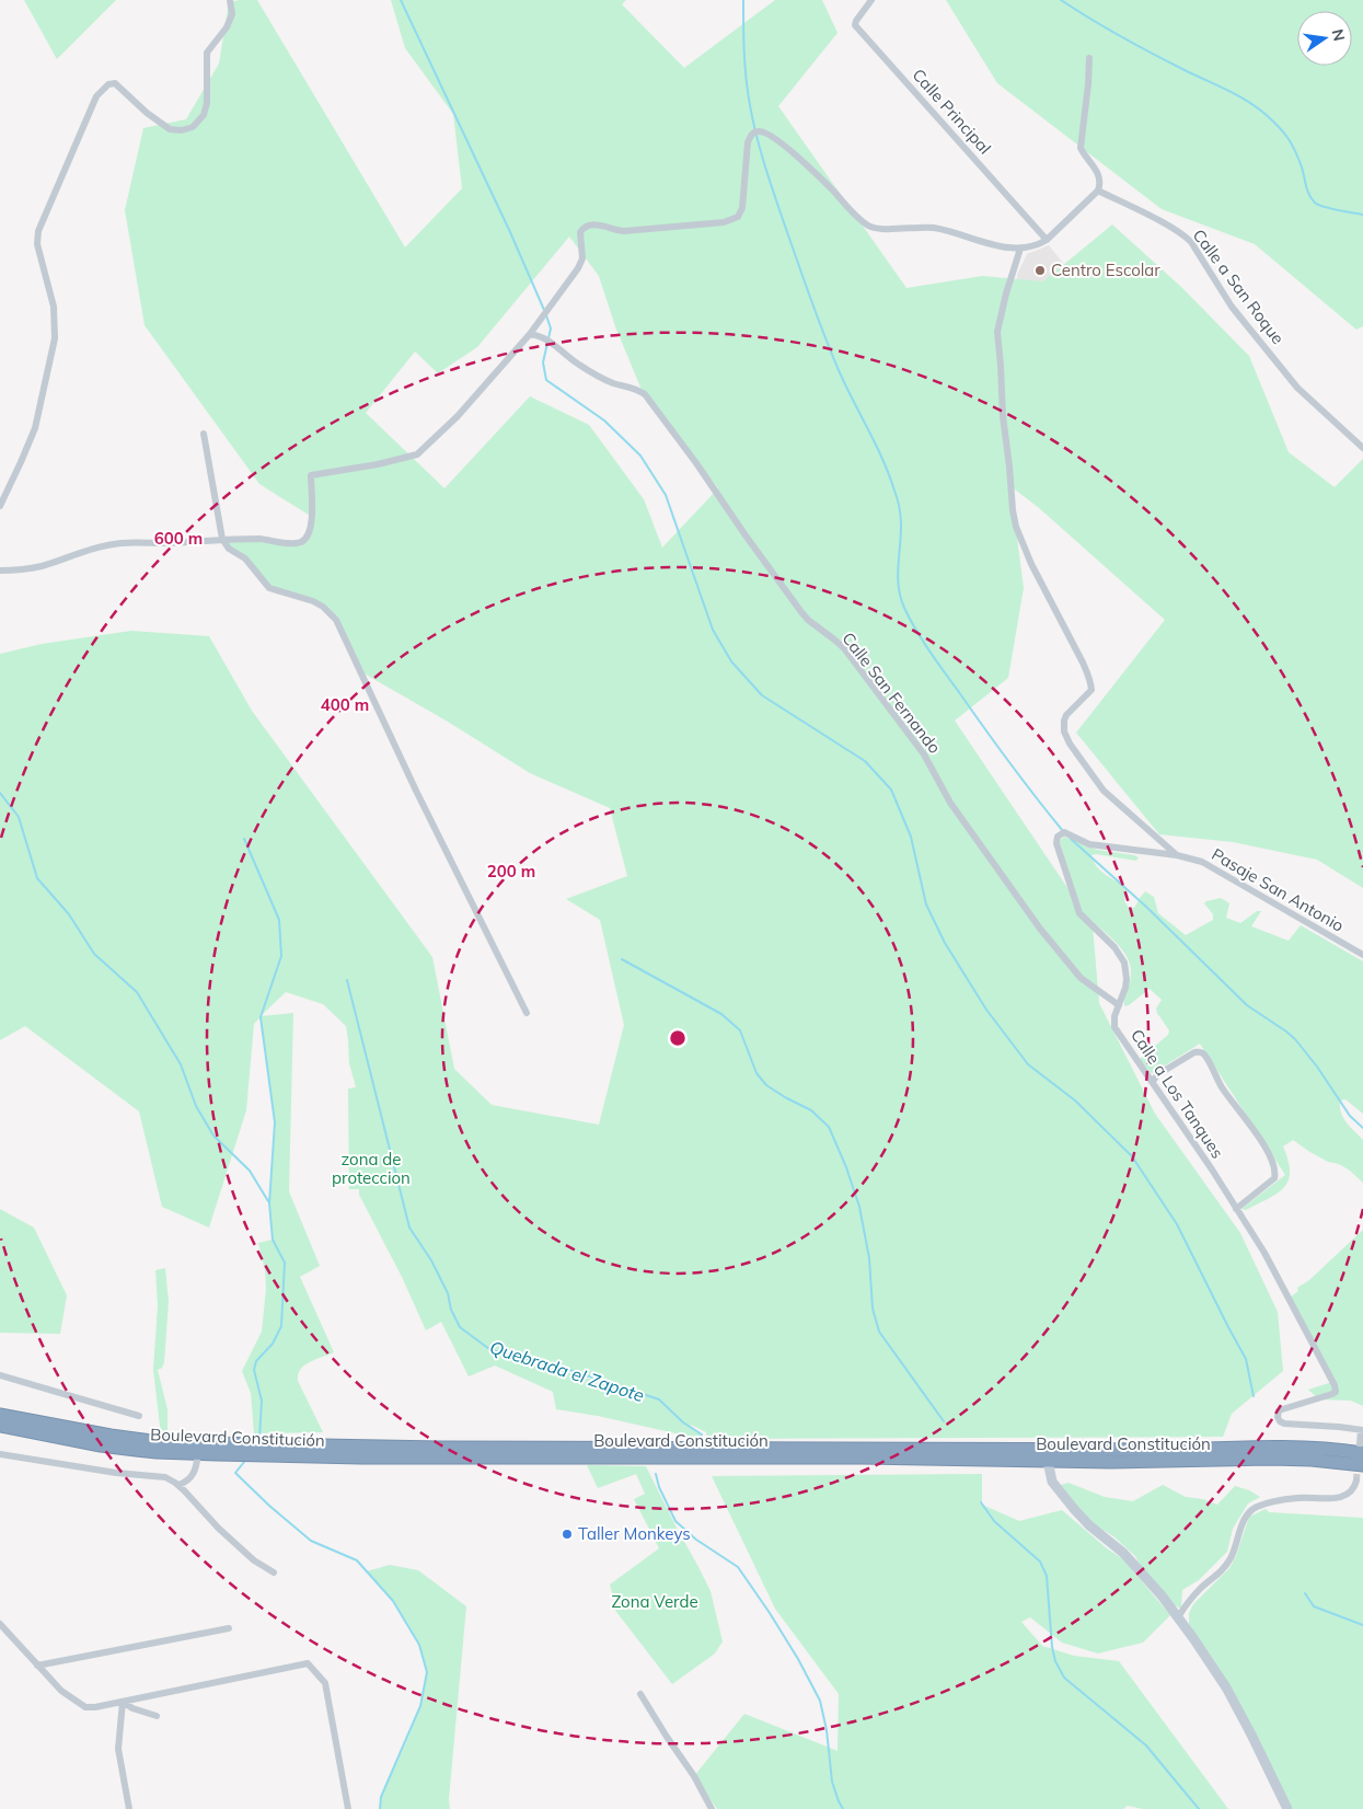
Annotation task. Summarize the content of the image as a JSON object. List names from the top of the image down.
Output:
{
  "streets": {
    "highway": ["Boulevard Constitución"],
    "street": [
      "Calle Principal",
      "Calle a San Roque",
      "Calle San Fernando",
      "Pasaje San Antonio",
      "Calle a Los Tanques"
    ]
  },
  "crossings": [
    ["Calle San Fernando", "Calle a Los Tanques"],
    ["Pasaje San Antonio", "Calle a Los Tanques"]
  ],
  "water": ["Quebrada el Zapote"],
  "parks": ["zona de proteccion", "Zona Verde"],
  "places": ["Centro Escolar", "Taller Monkeys"],
  "north": "right",
  "rings": ["600 m", "400 m", "200 m"]
}
